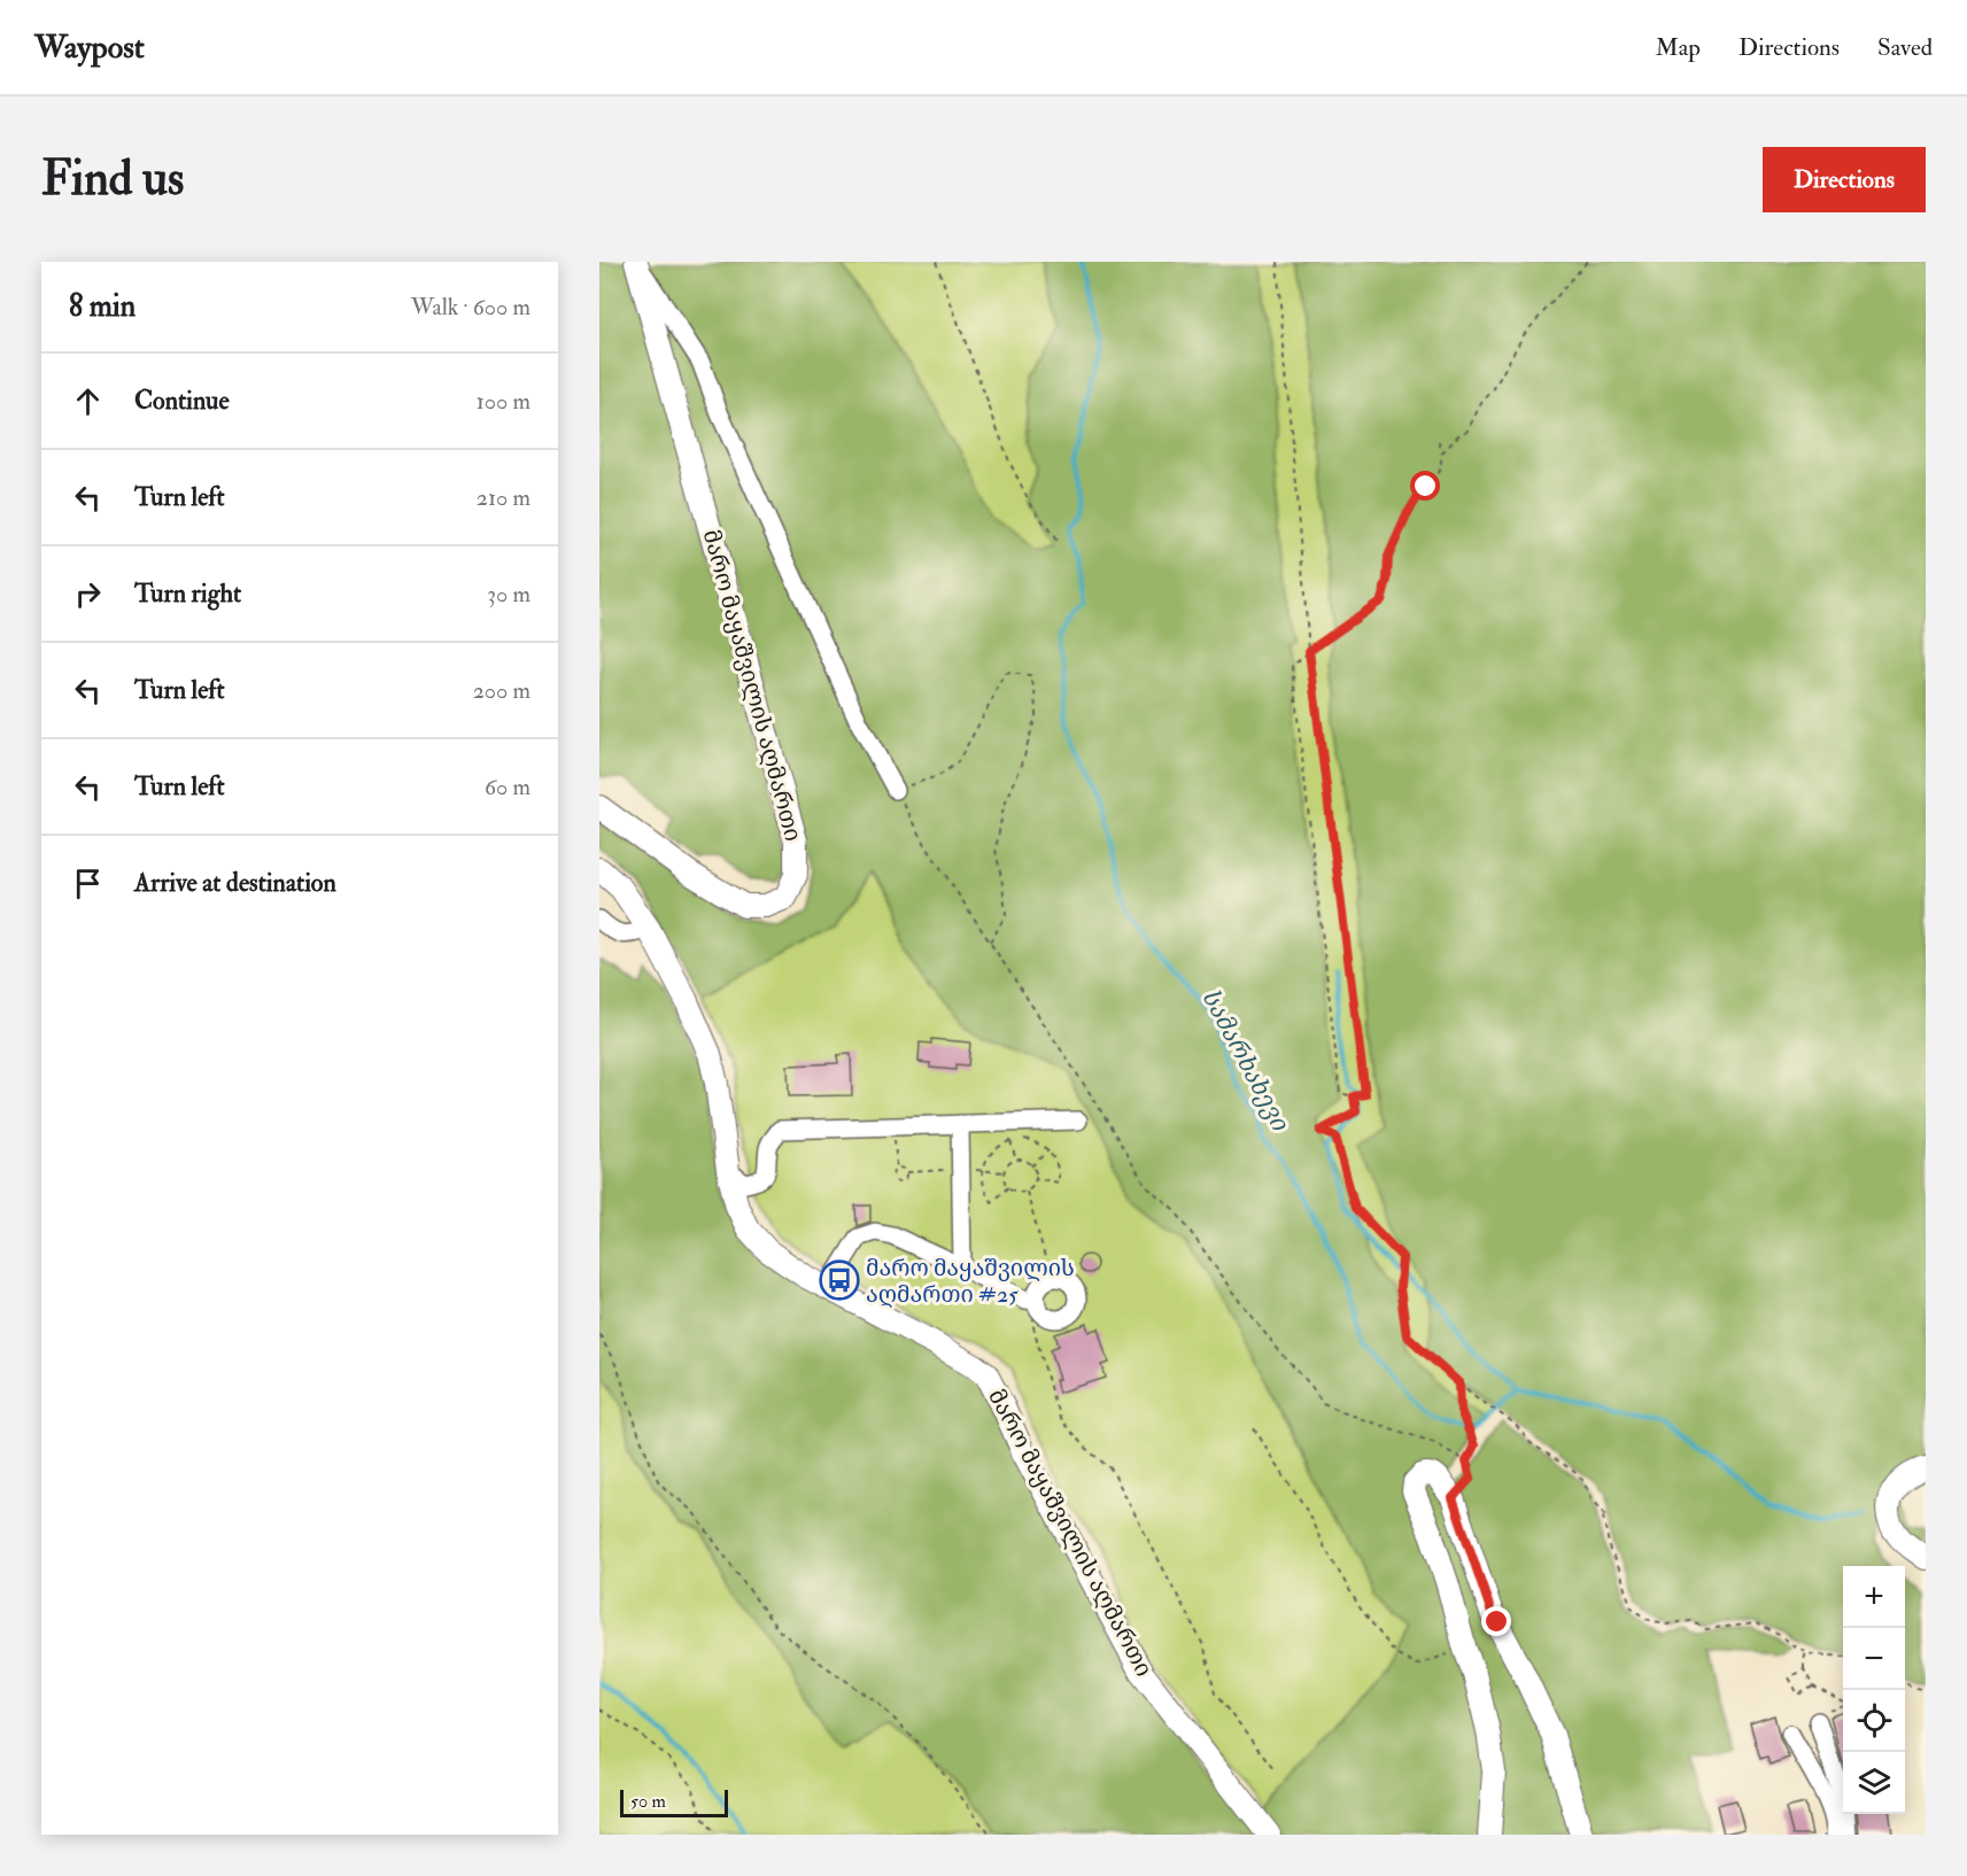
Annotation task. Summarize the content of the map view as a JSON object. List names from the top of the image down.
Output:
{
  "streets": {
    "main road": ["მარო მაყაშვილის აღმართი"]
  },
  "water": ["სამარხახევი"],
  "places": {
    "bus stop": ["მარო მაყაშვილის აღმართი #25"]
  },
  "scale_bar": "50 m",
  "page": {
    "header": "Waypost",
    "nav": ["Map", "Directions", "Saved"],
    "buttons": "Directions",
    "title": "Find us",
    "heading": ["8 min", "Walk · 600 m"],
    "list": [
      ["Continue", "100 m"],
      ["Turn left", "210 m"],
      ["Turn right", "30 m"],
      ["Turn left", "200 m"],
      ["Turn left", "60 m"],
      "Arrive at destination"
    ],
    "map_buttons": ["+", "−"],
    "scale": "50 m"
  }
}
